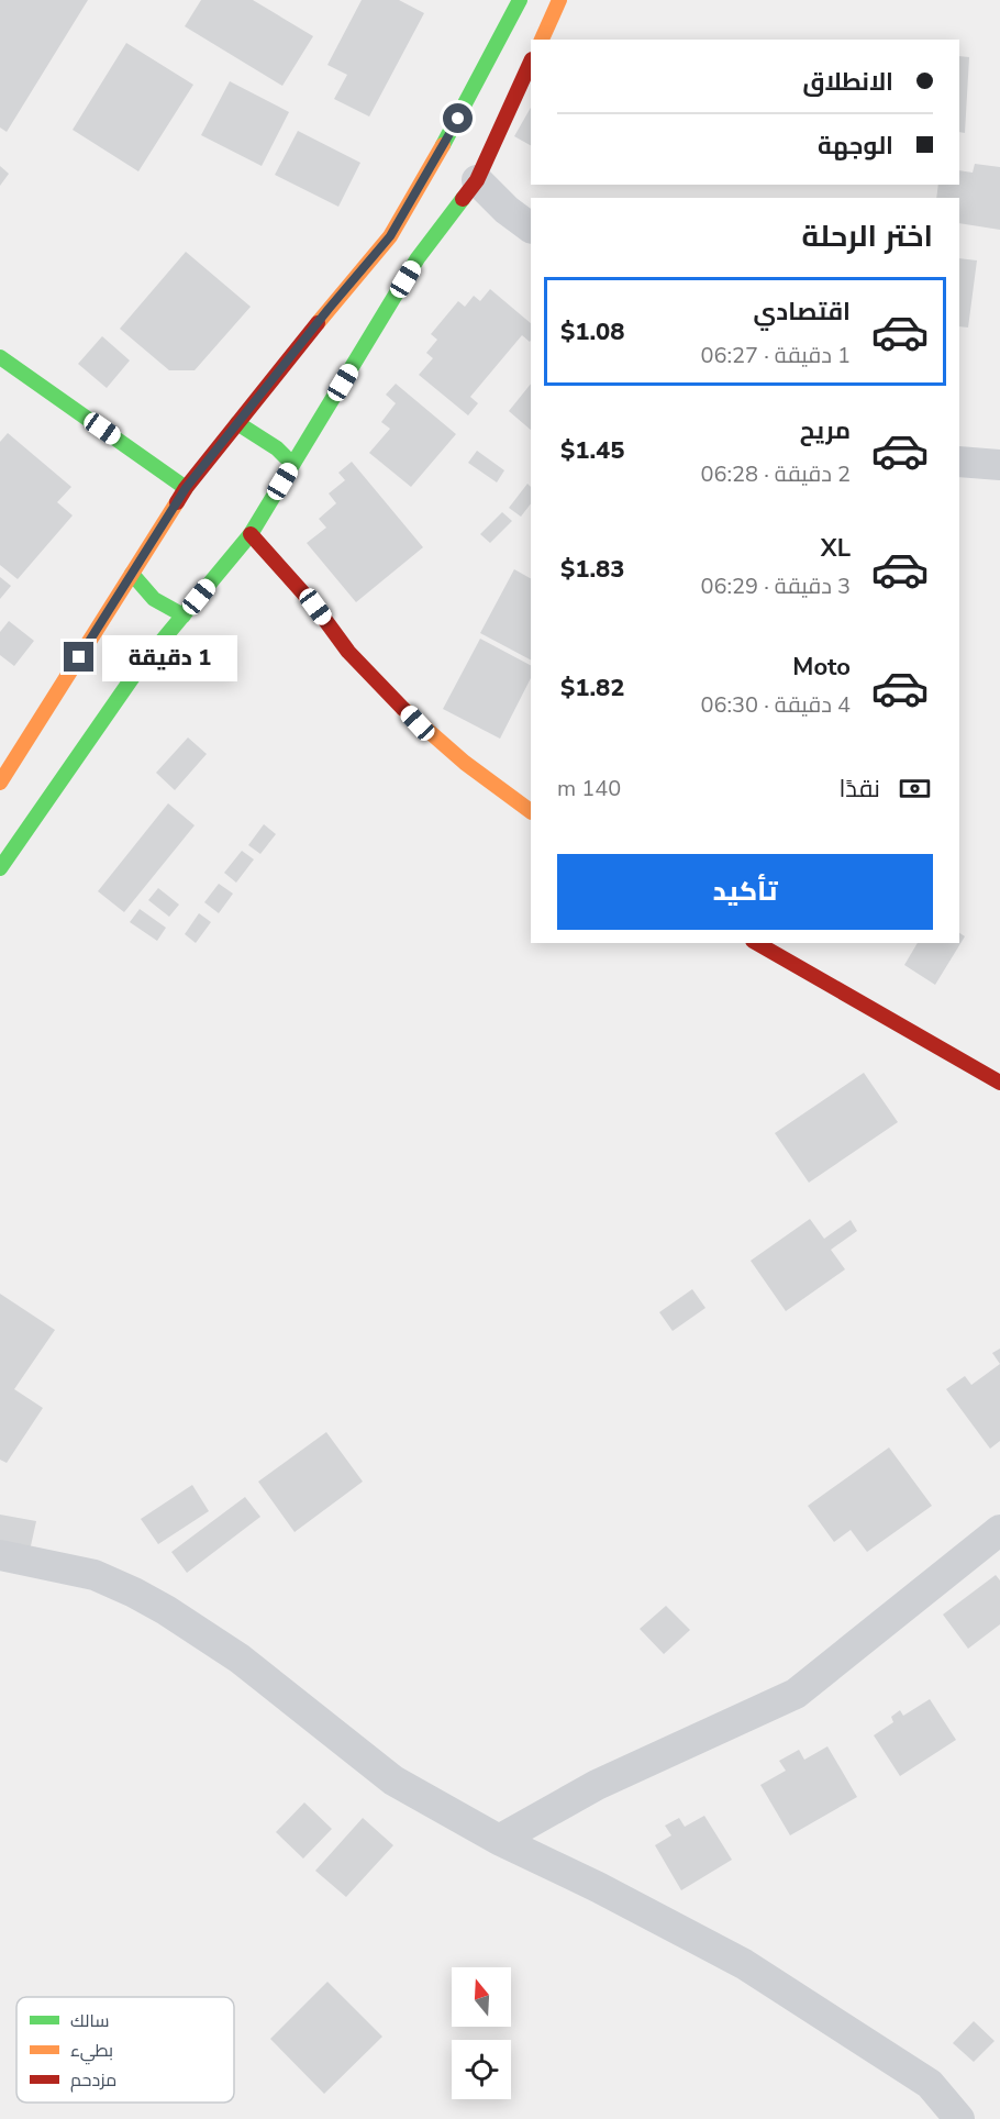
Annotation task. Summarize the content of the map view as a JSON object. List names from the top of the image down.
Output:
{
  "legend": ["سالك", "بطيء", "مزدحم"],
  "north": "top",
  "page": {
    "banner": ["الانطلاق", "الوجهة"],
    "heading": "اختر الرحلة",
    "list": [
      {
        "name": "اقتصادي",
        "note": "1 دقيقة · 06:27",
        "value": "$1.08"
      },
      {
        "name": "مريح",
        "note": "2 دقيقة · 06:28",
        "value": "$1.45"
      },
      {
        "name": "XL",
        "note": "3 دقيقة · 06:29",
        "value": "$1.83"
      },
      {
        "name": "Moto",
        "note": "4 دقيقة · 06:30",
        "value": "$1.82"
      }
    ],
    "bubble": "1 دقيقة",
    "pay": ["نقدًا", "140 m"],
    "buttons": "تأكيد"
  }
}
